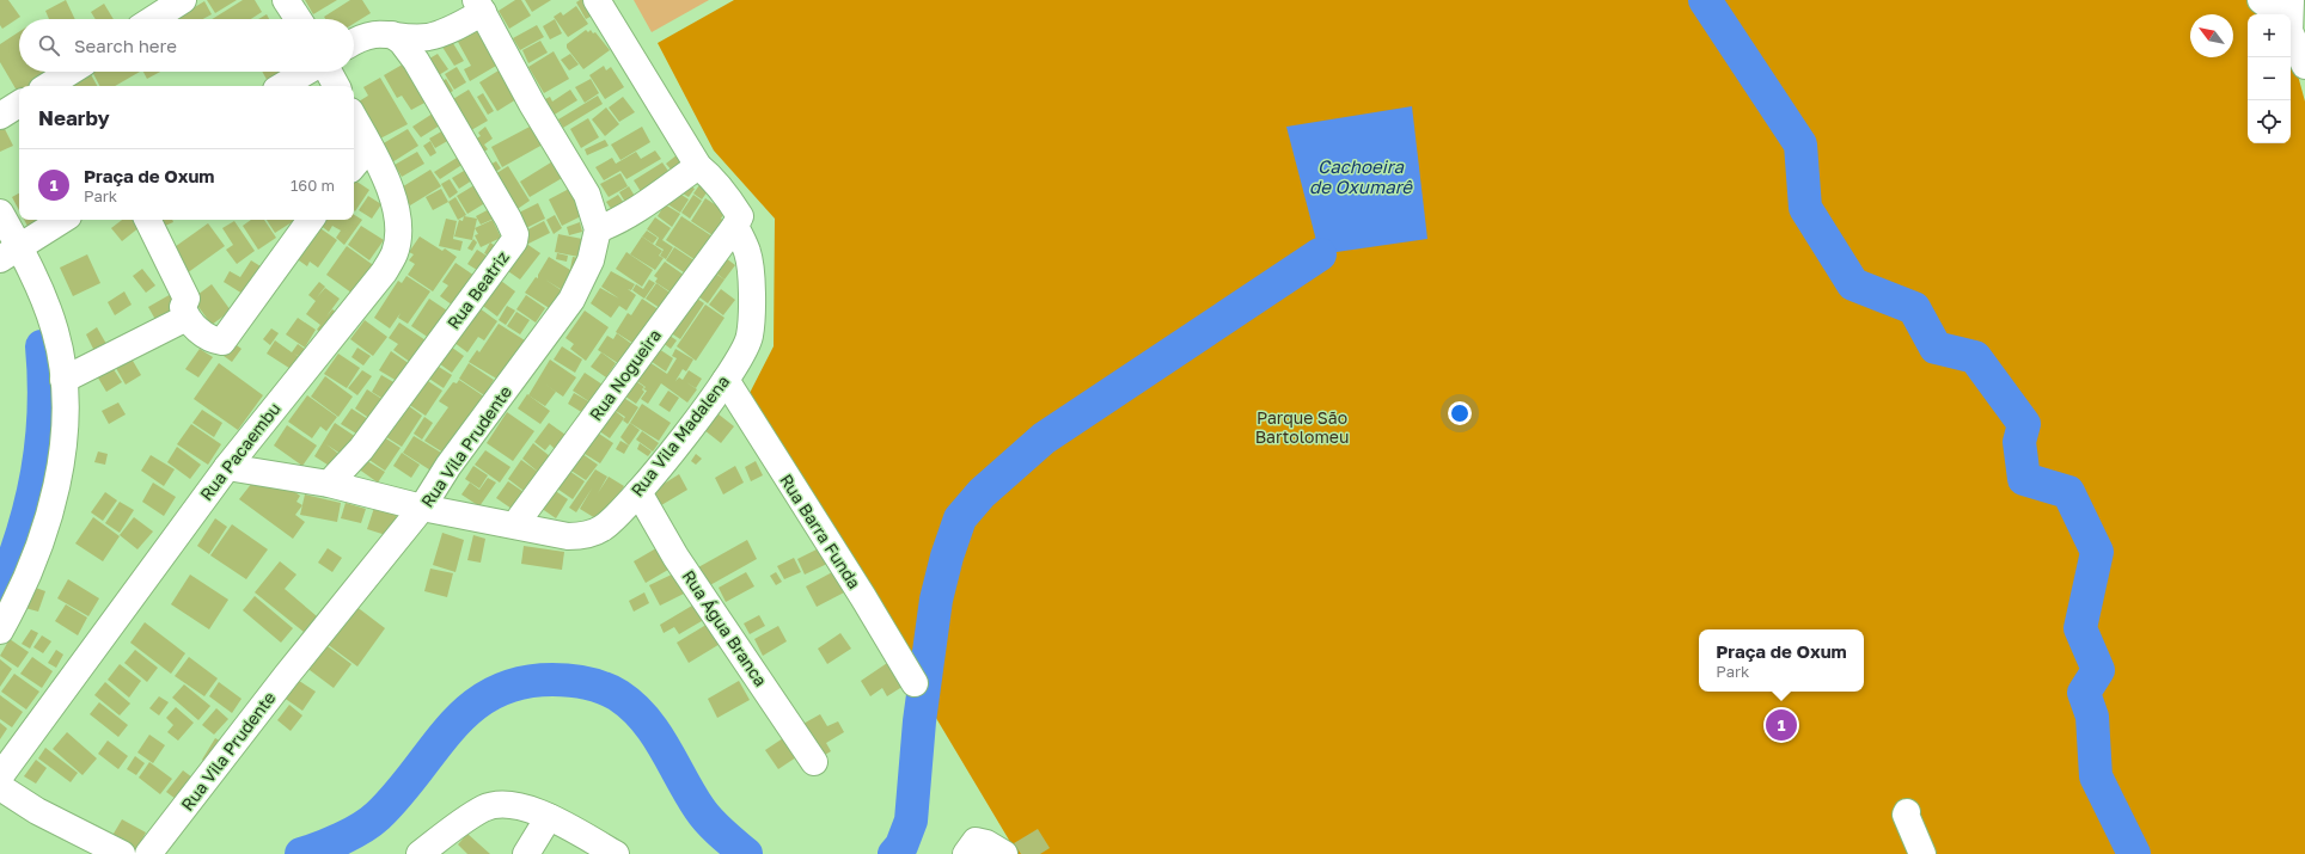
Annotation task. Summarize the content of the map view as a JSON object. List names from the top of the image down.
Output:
{
  "streets": {
    "street": [
      "Rua Beatriz",
      "Rua Nogueira",
      "Rua Vila Madalena",
      "Rua Vila Prudente",
      "Rua Pacaembu",
      "Rua Barra Funda",
      "Rua Água Branca"
    ]
  },
  "crossings": [
    ["Rua Beatriz", "Rua Vila Madalena"],
    ["Rua Nogueira", "Rua Vila Madalena"],
    ["Rua Vila Madalena", "Rua Vila Prudente"],
    ["Rua Vila Madalena", "Rua Pacaembu"],
    ["Rua Vila Madalena", "Rua Barra Funda"],
    ["Rua Vila Madalena", "Rua Água Branca"]
  ],
  "water": ["Cachoeira de Oxumarê"],
  "parks": ["Parque São Bartolomeu"],
  "north": "top left",
  "page": {
    "map_buttons": ["+", "−"],
    "search": "Search here",
    "heading": "Nearby",
    "list": [
      {
        "mark": "1",
        "name": "Praça de Oxum",
        "note": "Park",
        "value": "160 m"
      }
    ],
    "popup": ["Praça de Oxum", "Park"],
    "pins": "1"
  }
}
